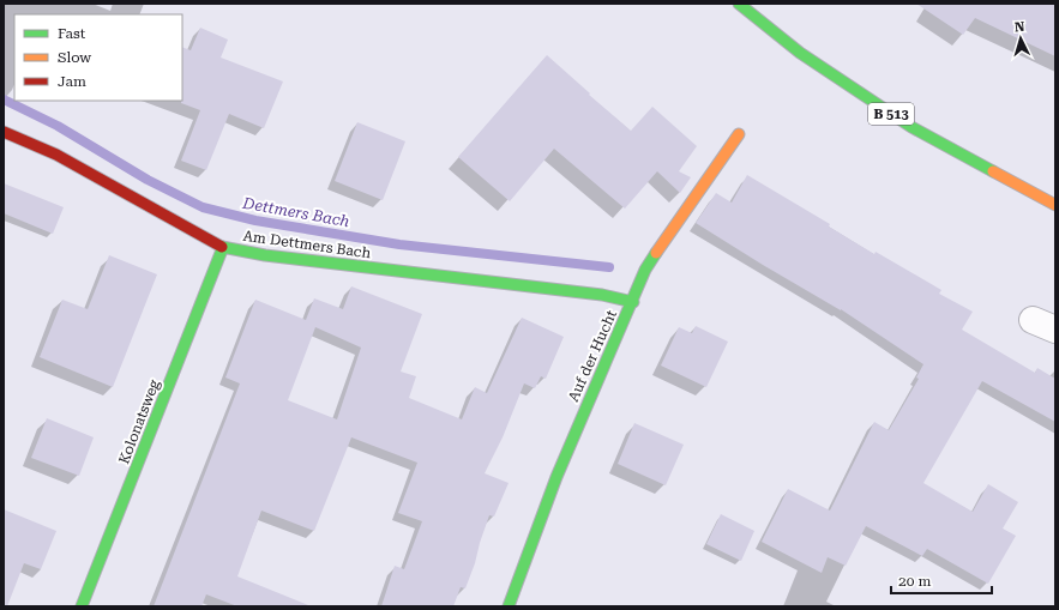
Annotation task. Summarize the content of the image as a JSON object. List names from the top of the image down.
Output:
{
  "streets": {
    "street": [
      "B 513",
      "Am Dettmers Bach",
      "Auf der Hucht",
      "Kolonatsweg"
    ]
  },
  "crossings": [
    ["Am Dettmers Bach", "Auf der Hucht"],
    ["Am Dettmers Bach", "Kolonatsweg"]
  ],
  "water": ["Dettmers Bach"],
  "legend": ["Fast", "Slow", "Jam"],
  "scale_bar": "20 m",
  "north": "top"
}
